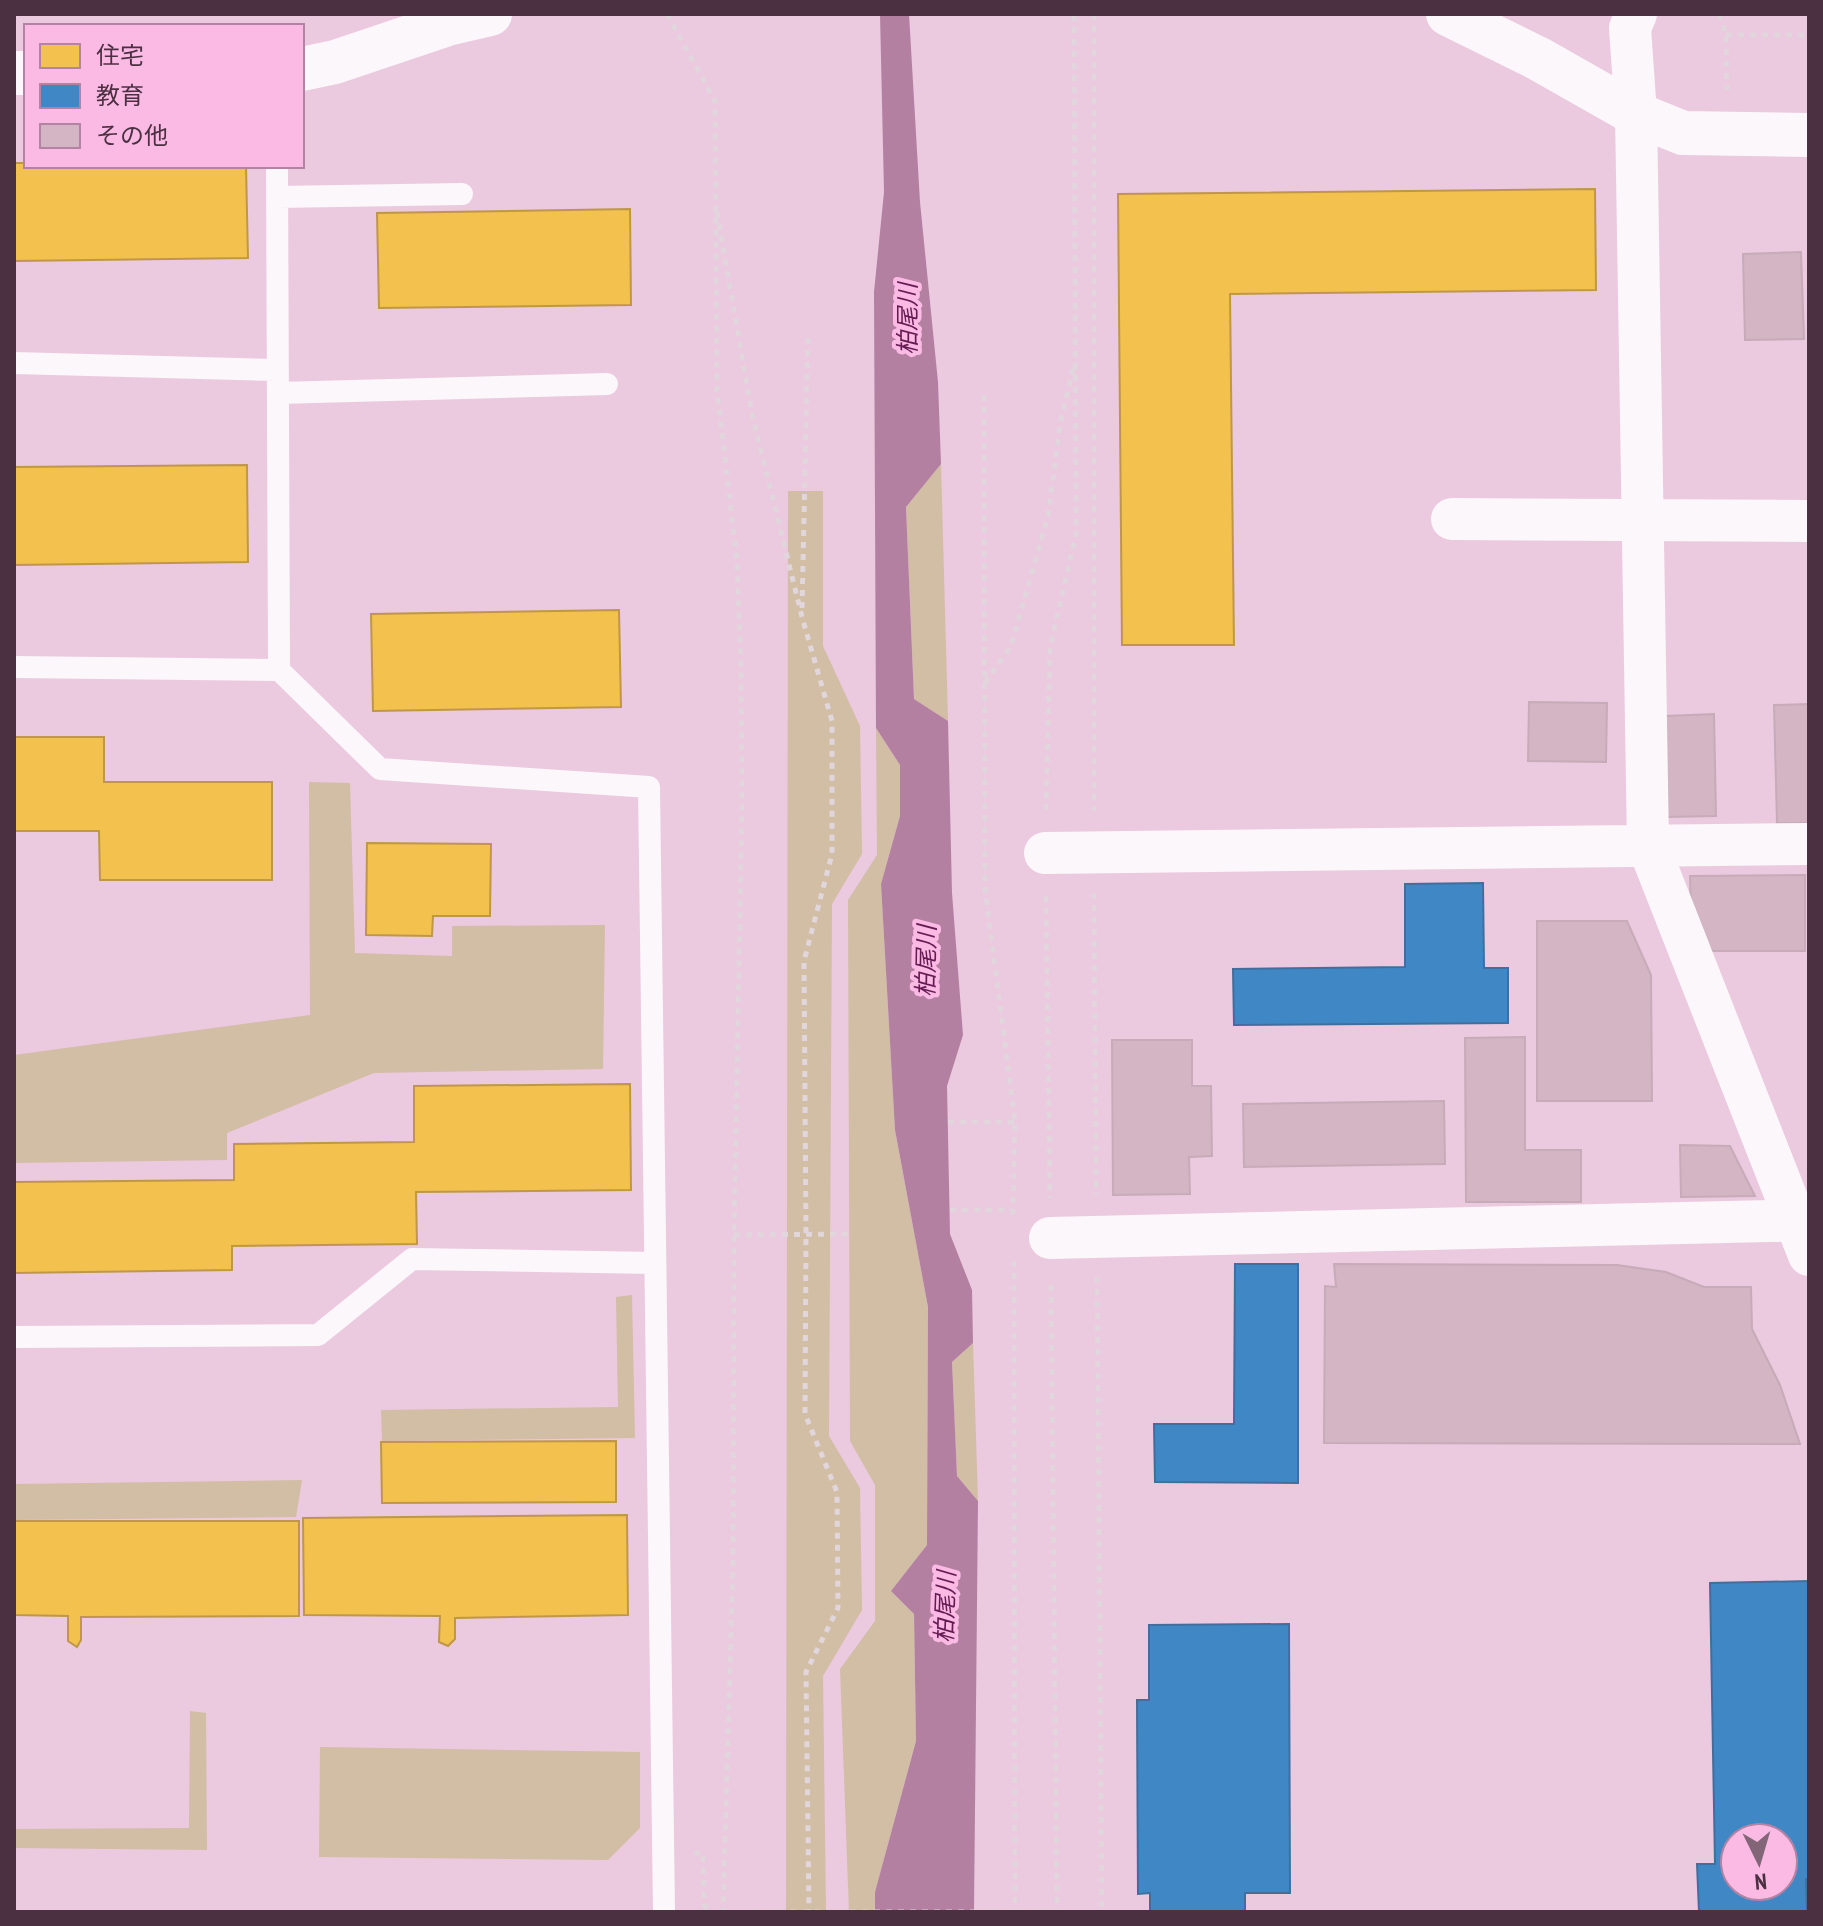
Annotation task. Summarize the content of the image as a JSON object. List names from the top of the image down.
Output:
{
  "water": ["柏尾川"],
  "legend": ["住宅", "教育", "その他"],
  "north": "bottom"
}
